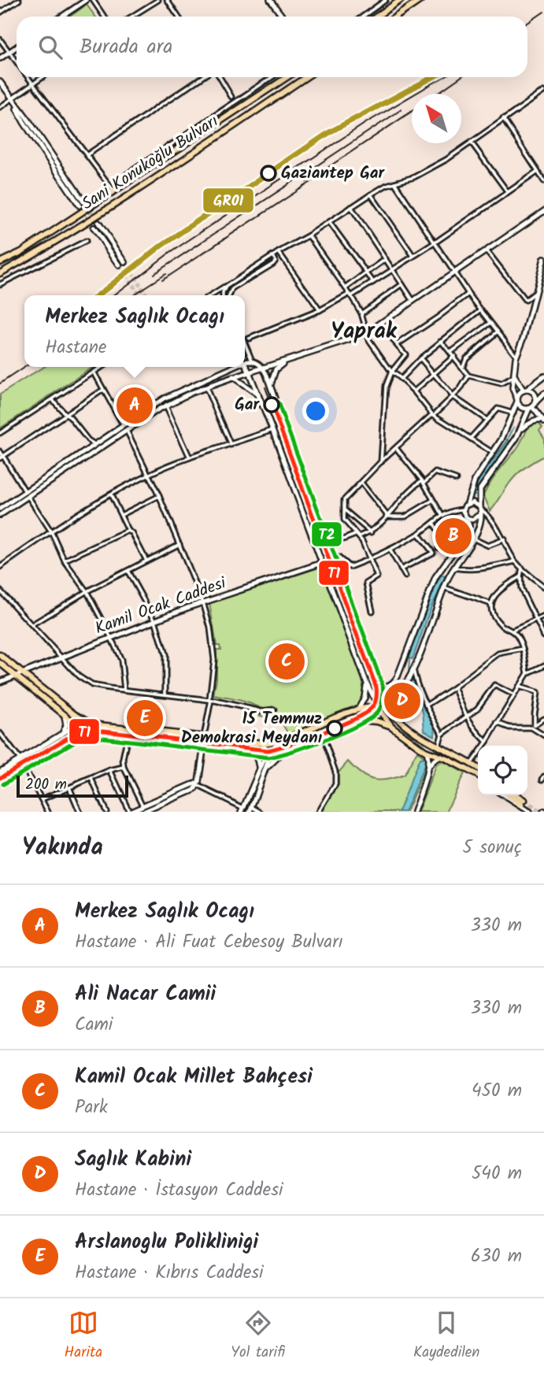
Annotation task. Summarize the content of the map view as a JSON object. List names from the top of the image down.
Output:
{
  "streets": {
    "main road": ["Sani Konukoğlu Bulvarı"],
    "street": ["Kamil Ocak Caddesi"]
  },
  "districts": ["Yaprak"],
  "places": ["Gaziantep Gar", "Gar", "15 Temmuz Demokrasi Meydanı"],
  "lines": ["transit line GR01", "transit line T2", "transit line T1"],
  "scale_bar": "200 m",
  "north": "top left",
  "page": {
    "search": "Burada ara",
    "popup": ["Merkez Saglık Ocagı", "Hastane"],
    "pins": [
      "A",
      "B",
      "C",
      "D",
      "E"
    ],
    "scale": "200 m",
    "heading": ["Yakında", "5 sonuç"],
    "list": [
      {
        "mark": "A",
        "name": "Merkez Saglık Ocagı",
        "note": "Hastane · Ali Fuat Cebesoy Bulvarı",
        "value": "330 m"
      },
      {
        "mark": "B",
        "name": "Ali Nacar Camii",
        "note": "Cami",
        "value": "330 m"
      },
      {
        "mark": "C",
        "name": "Kamil Ocak Millet Bahçesi",
        "note": "Park",
        "value": "450 m"
      },
      {
        "mark": "D",
        "name": "Saglık Kabini",
        "note": "Hastane · İstasyon Caddesi",
        "value": "540 m"
      },
      {
        "mark": "E",
        "name": "Arslanoglu Poliklinigi",
        "note": "Hastane · Kıbrıs Caddesi",
        "value": "630 m"
      }
    ],
    "nav": ["Harita", "Yol tarifi", "Kaydedilen"]
  }
}
